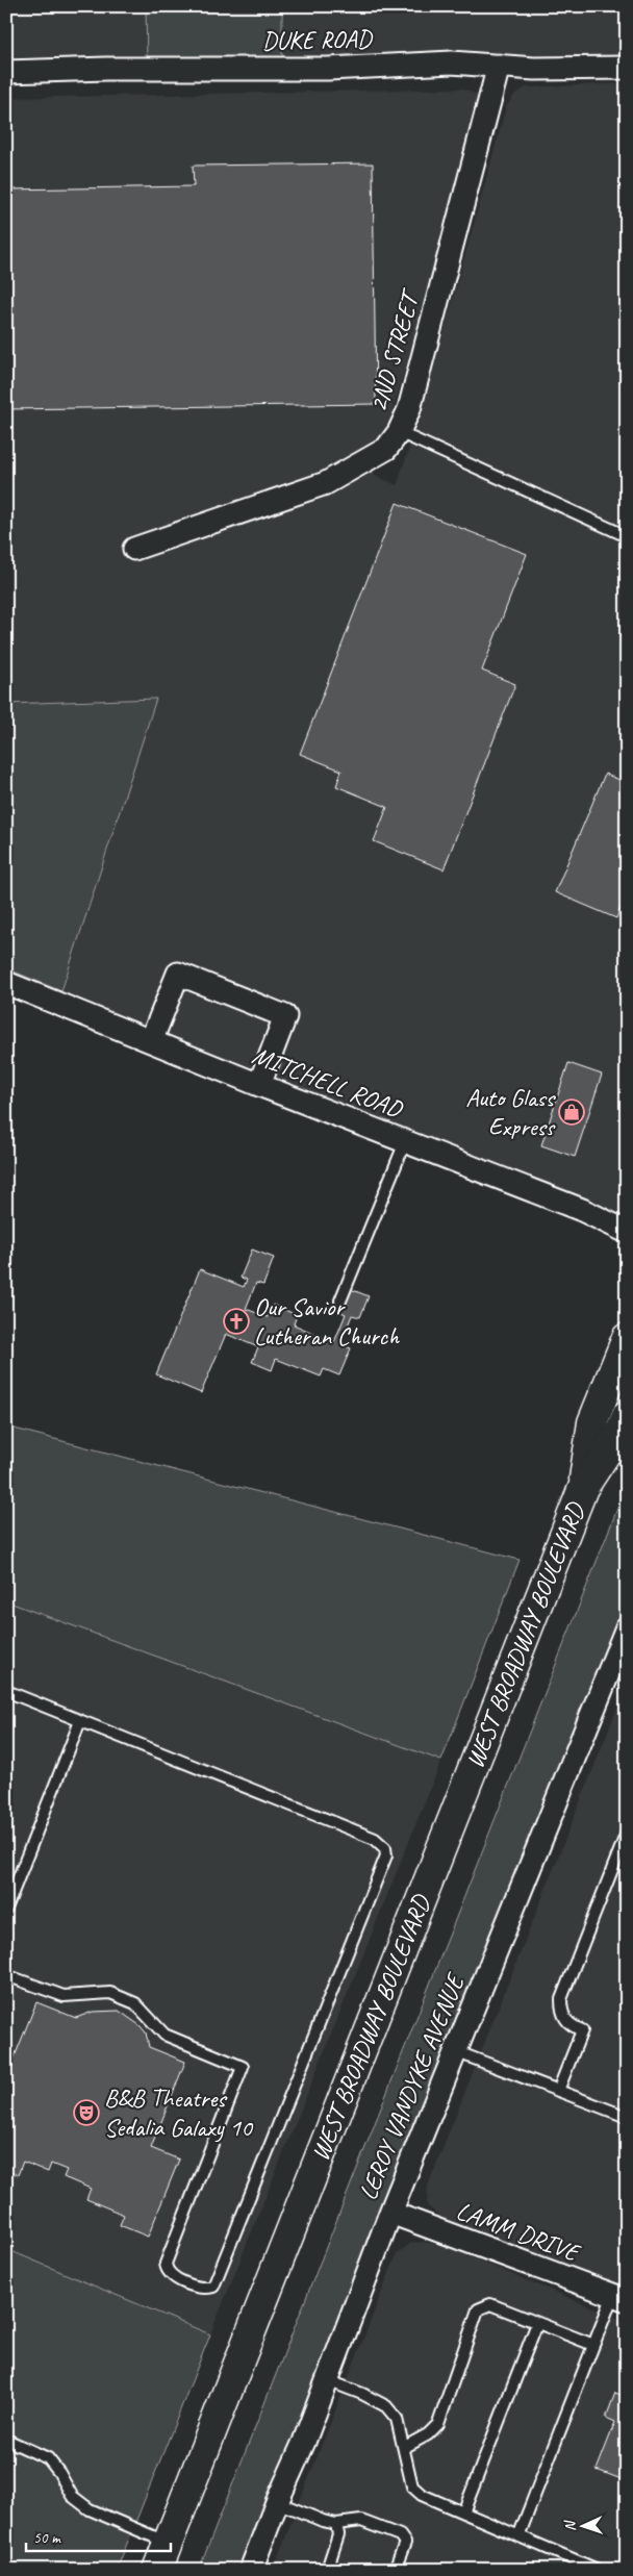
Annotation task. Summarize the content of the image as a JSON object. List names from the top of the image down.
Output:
{
  "streets": {
    "highway": ["WEST BROADWAY BOULEVARD"],
    "street": [
      "DUKE ROAD",
      "2ND STREET",
      "MITCHELL ROAD",
      "LEROY VANDYKE AVENUE",
      "LAMM DRIVE"
    ]
  },
  "crossings": [
    ["DUKE ROAD", "2ND STREET"],
    ["LEROY VANDYKE AVENUE", "LAMM DRIVE"]
  ],
  "places": {
    "shop": ["Auto Glass Express"],
    "church": ["Our Savior Lutheran Church"],
    "theatre": ["B&B Theatres Sedalia Galaxy 10"]
  },
  "scale_bar": "50 m",
  "north": "left"
}
